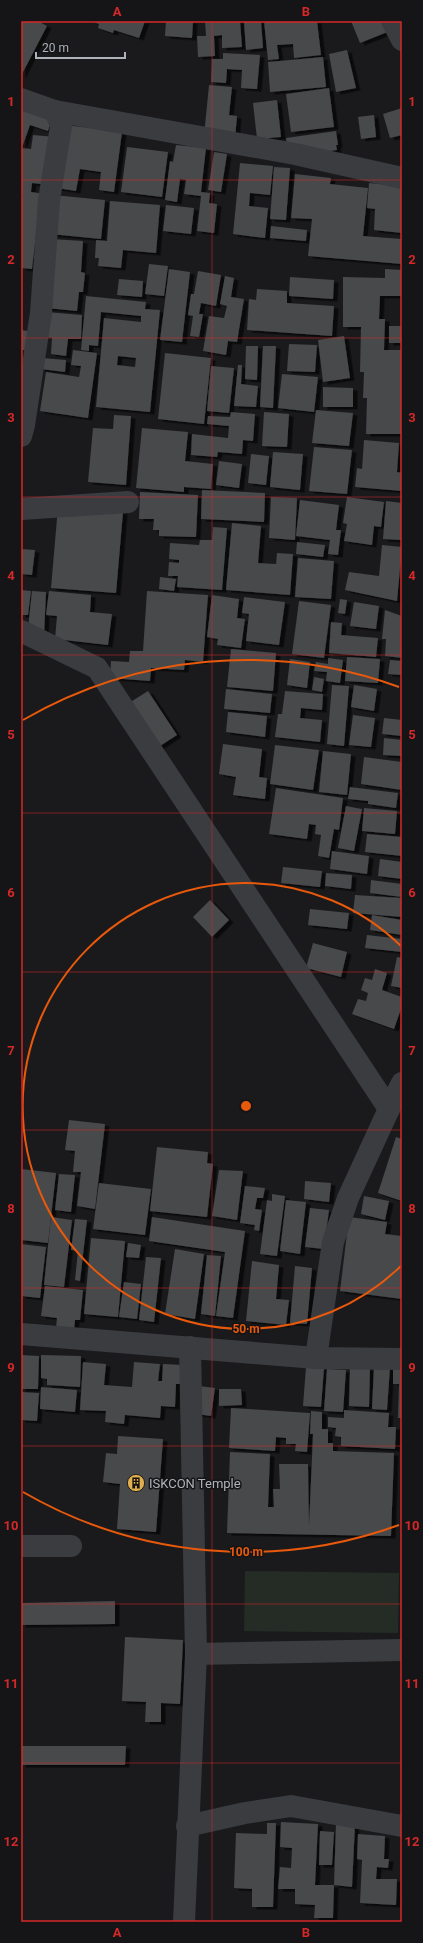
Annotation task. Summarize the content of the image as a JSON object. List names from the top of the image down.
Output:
{
  "places": {
    "building": ["ISKCON Temple"]
  },
  "scale_bar": "20 m",
  "grid": {
    "columns": ["A", "B"],
    "rows": [
      "1",
      "2",
      "3",
      "4",
      "5",
      "6",
      "7",
      "8",
      "9",
      "10",
      "11",
      "12"
    ]
  },
  "rings": ["50 m", "100 m"]
}
